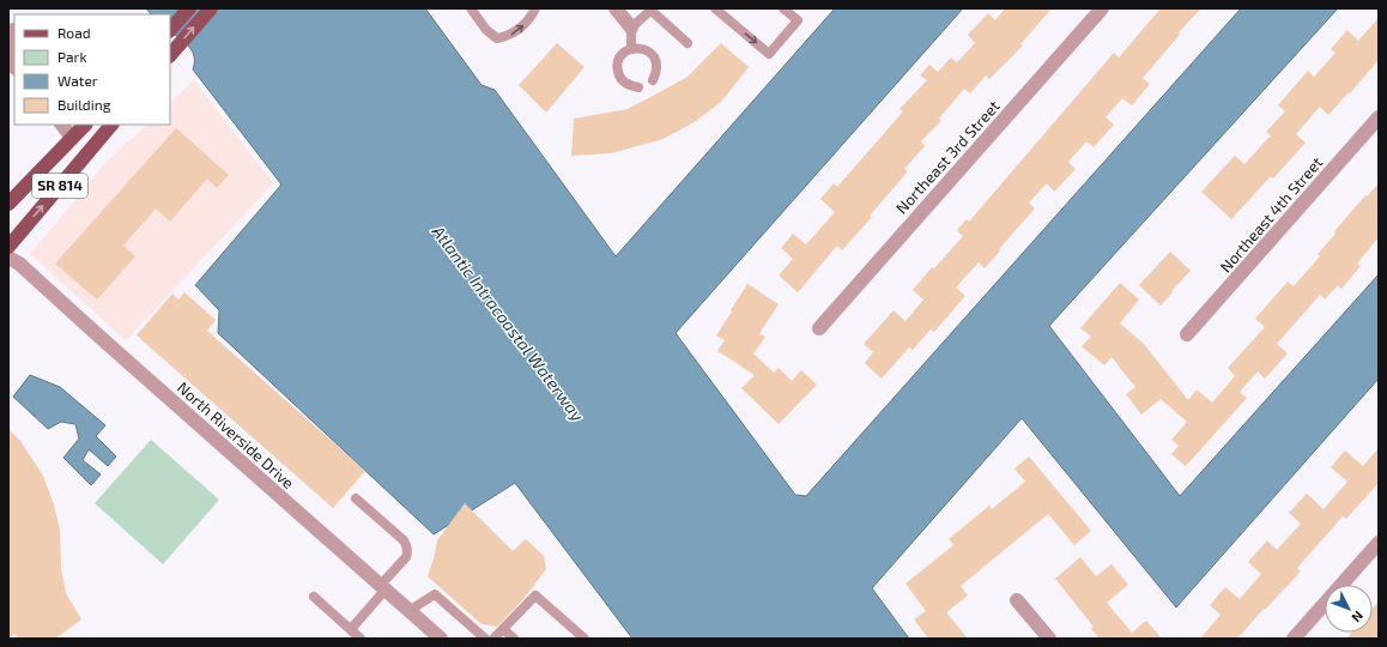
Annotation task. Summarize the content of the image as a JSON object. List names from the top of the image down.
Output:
{
  "streets": {
    "main road": ["SR 814"],
    "street": ["Northeast 3rd Street", "Northeast 4th Street", "North Riverside Drive"]
  },
  "water": ["Atlantic Intracoastal Waterway"],
  "legend": [
    "Road",
    "Park",
    "Water",
    "Building"
  ],
  "north": "bottom right"
}
